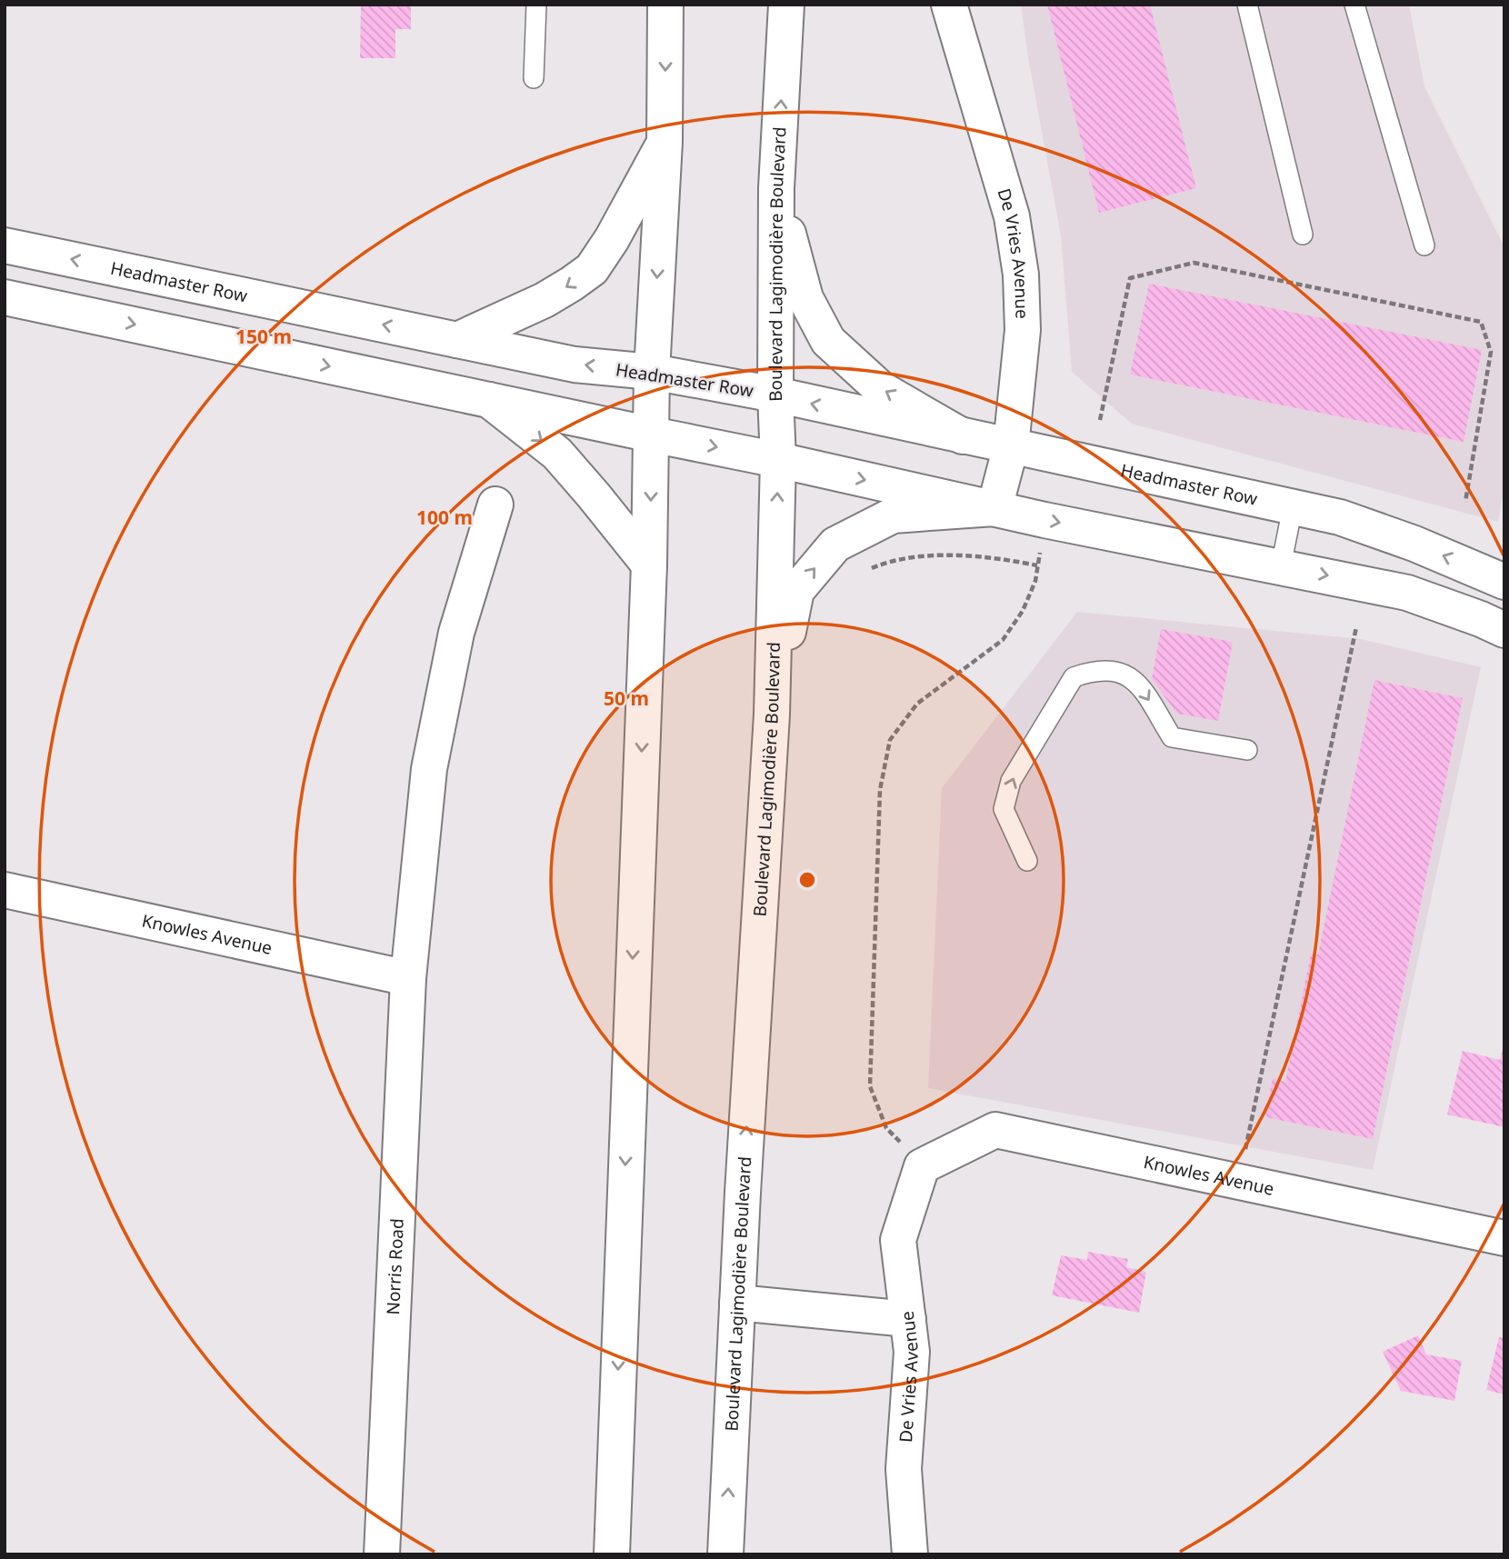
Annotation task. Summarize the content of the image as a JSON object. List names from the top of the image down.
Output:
{
  "streets": {
    "street": [
      "De Vries Avenue",
      "Boulevard Lagimodière Boulevard",
      "Headmaster Row",
      "Knowles Avenue",
      "Norris Road"
    ]
  },
  "crossings": [
    ["De Vries Avenue", "Headmaster Row"],
    ["De Vries Avenue", "Knowles Avenue"],
    ["Boulevard Lagimodière Boulevard", "Headmaster Row"],
    ["Knowles Avenue", "Norris Road"]
  ],
  "rings": ["150 m", "100 m", "50 m"]
}
